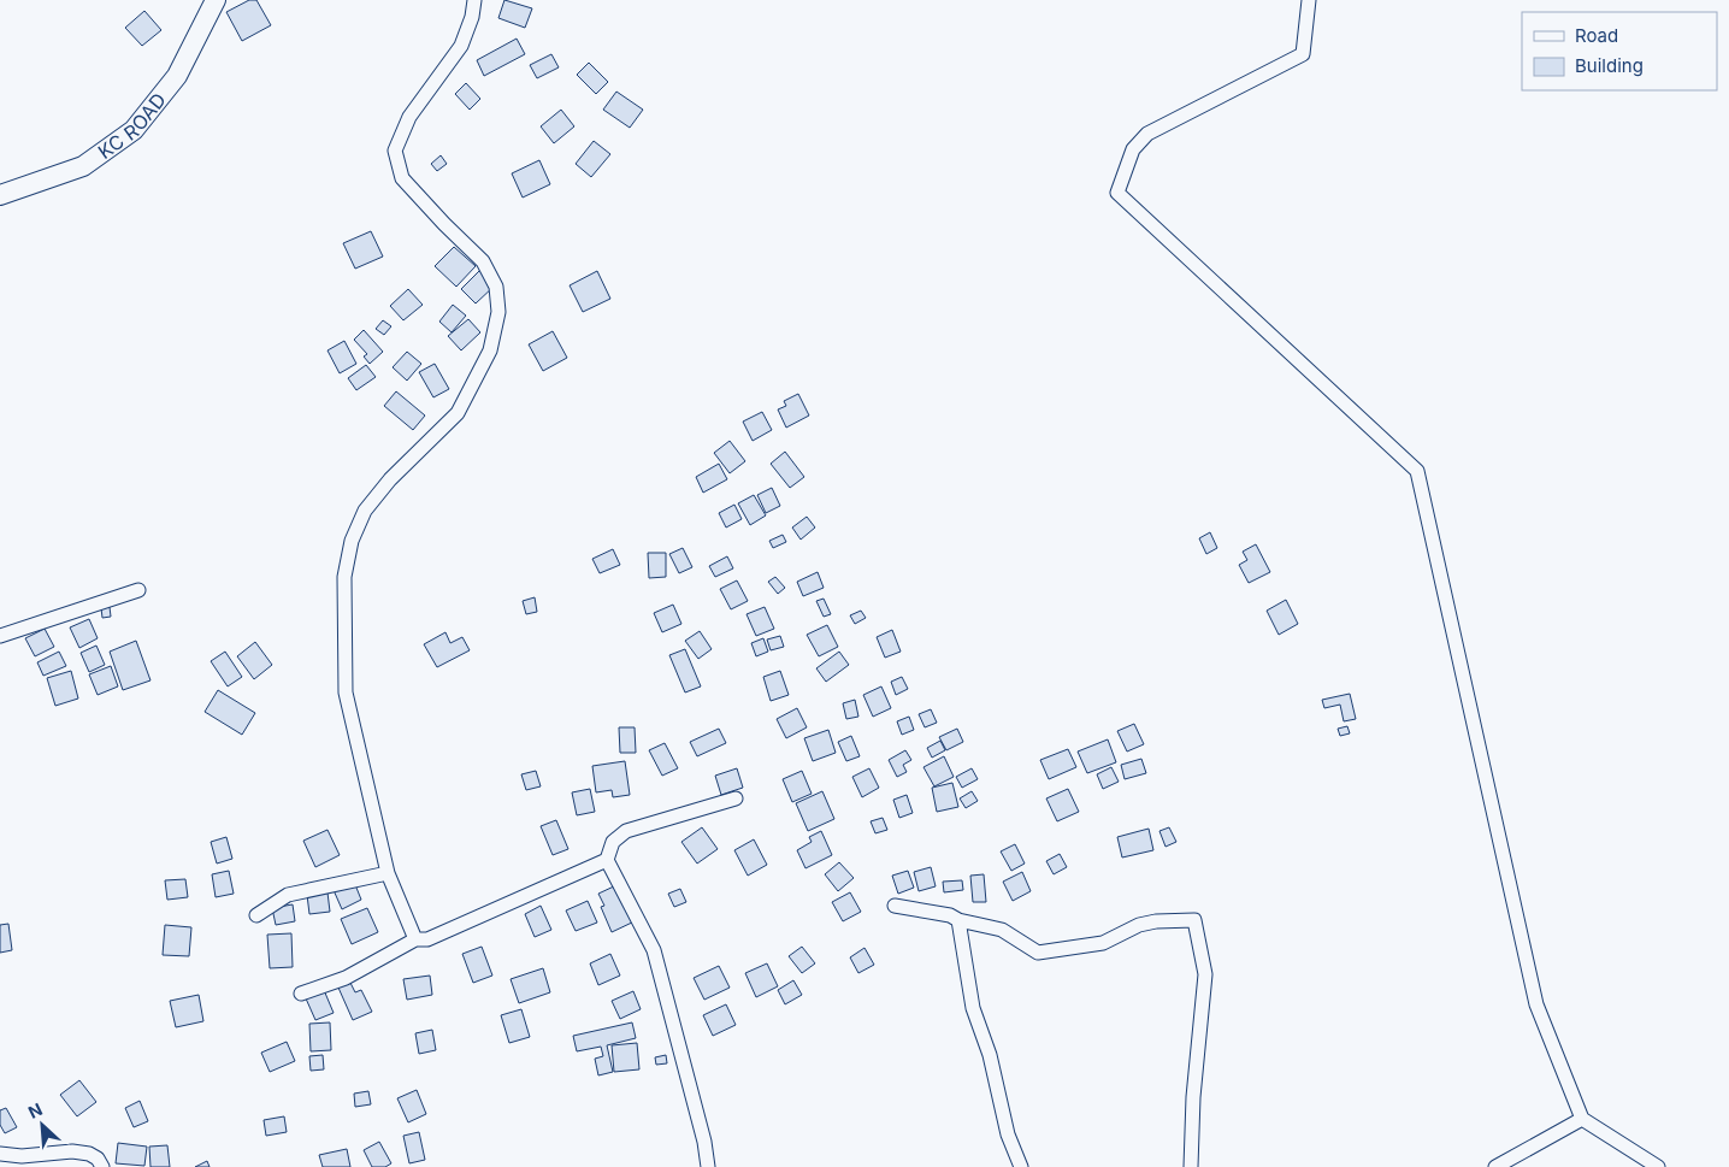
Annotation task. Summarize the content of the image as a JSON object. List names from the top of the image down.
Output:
{
  "streets": {
    "main road": ["KC ROAD"]
  },
  "legend": ["Road", "Building"],
  "north": "top left"
}
